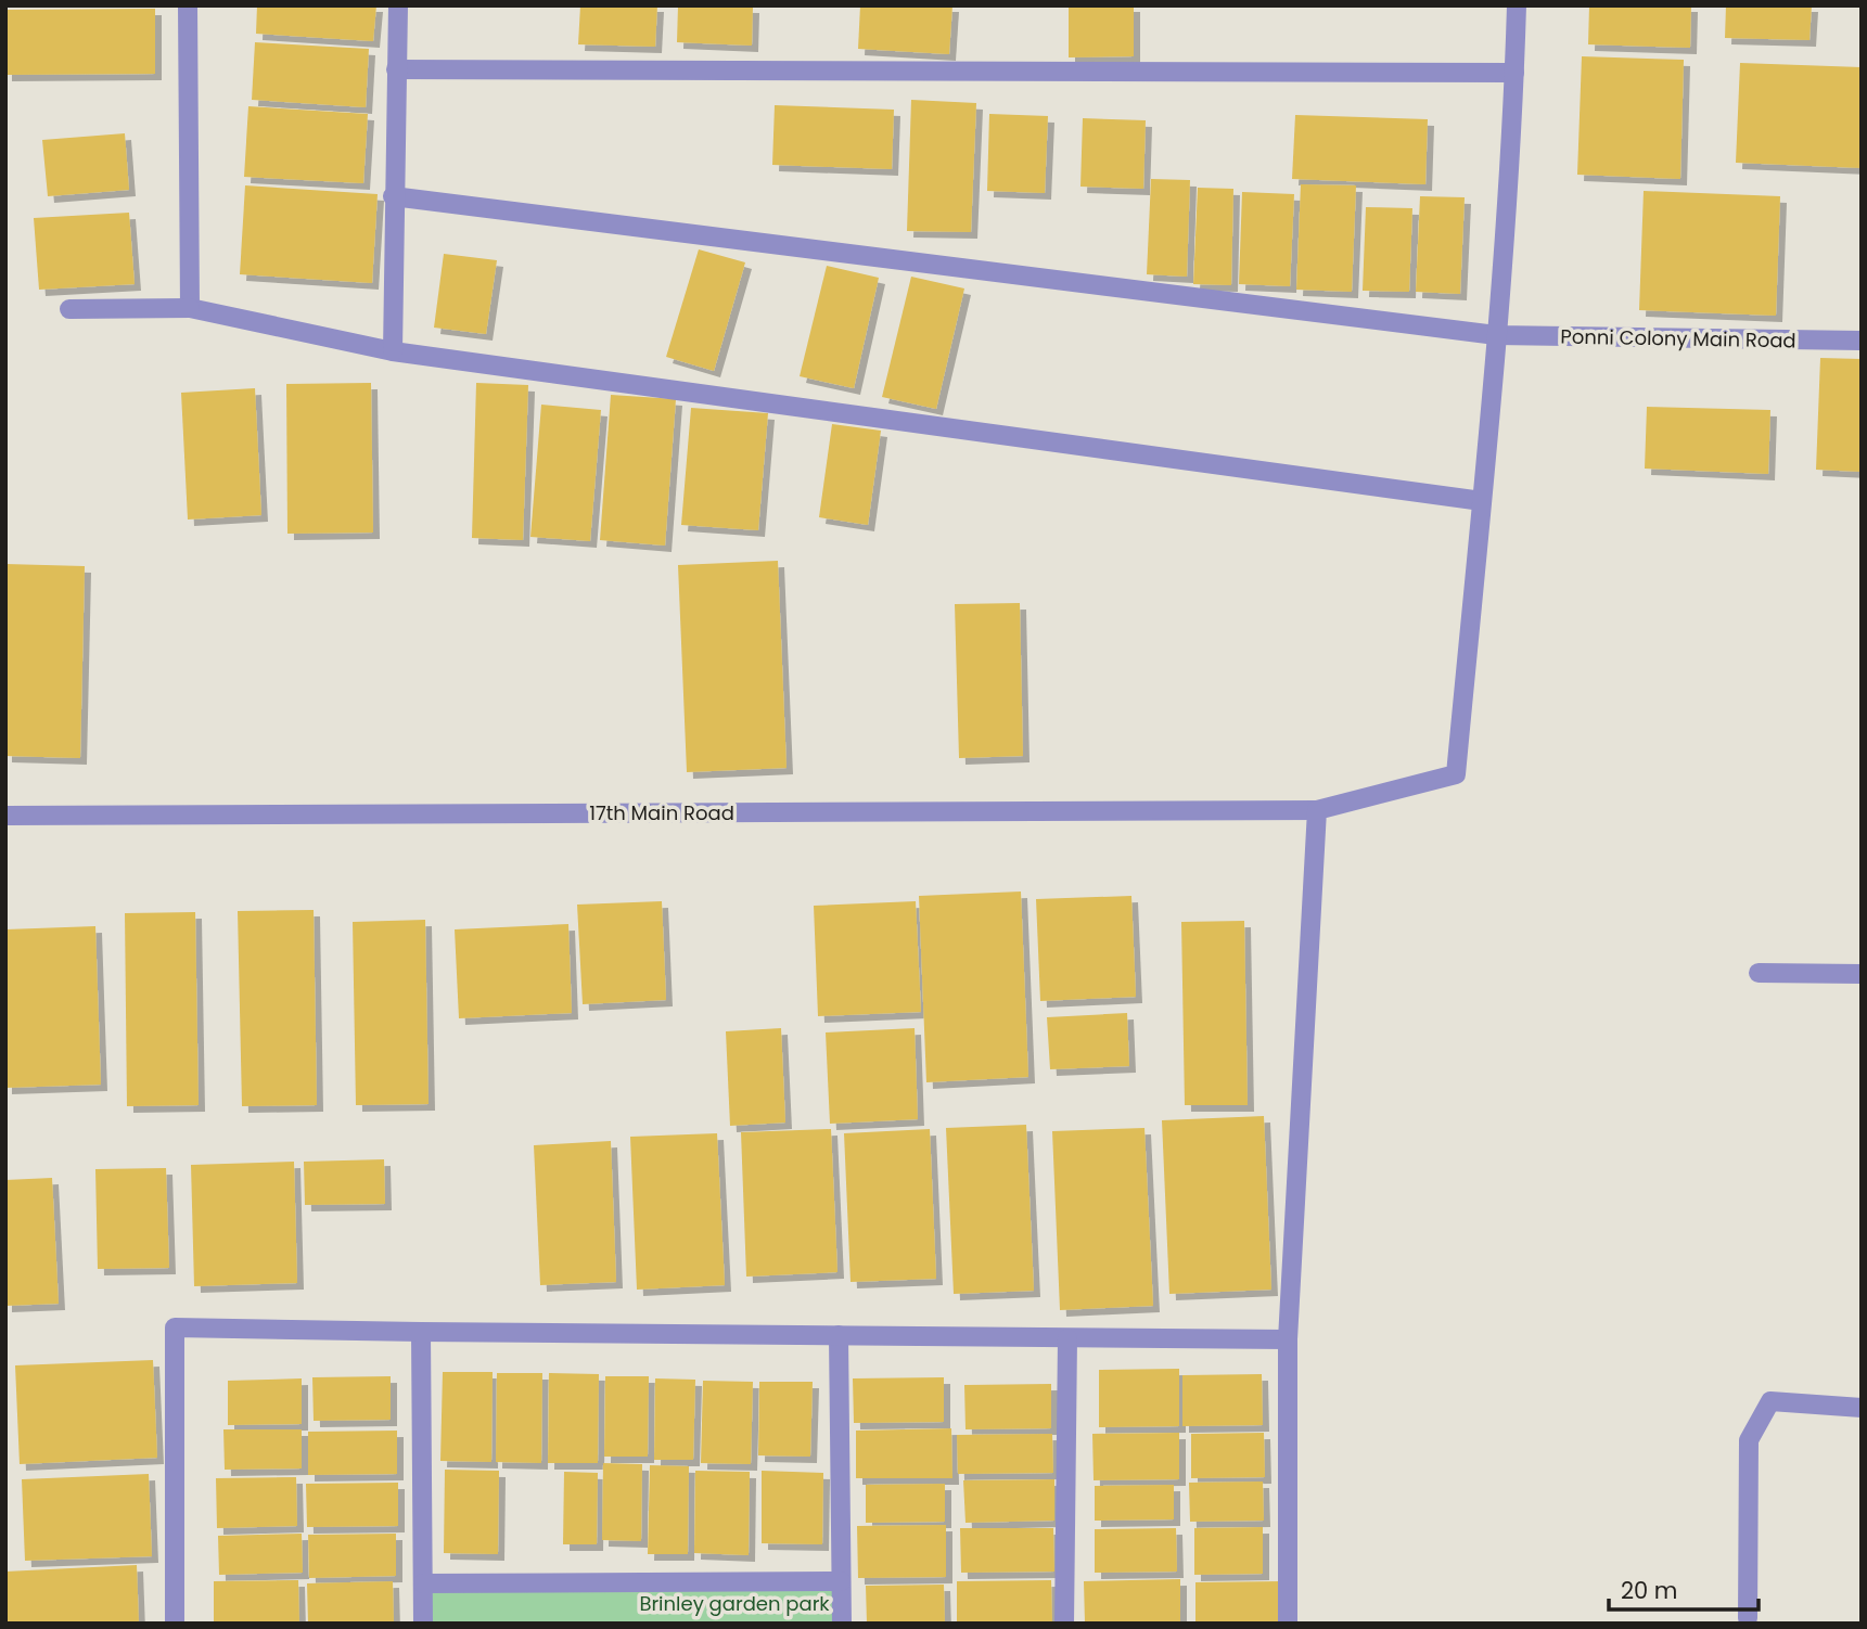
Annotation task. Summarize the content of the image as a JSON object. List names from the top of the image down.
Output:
{
  "streets": {
    "street": ["Ponni Colony Main Road", "17th Main Road"]
  },
  "parks": ["Brinley garden park"],
  "scale_bar": "20 m"
}
